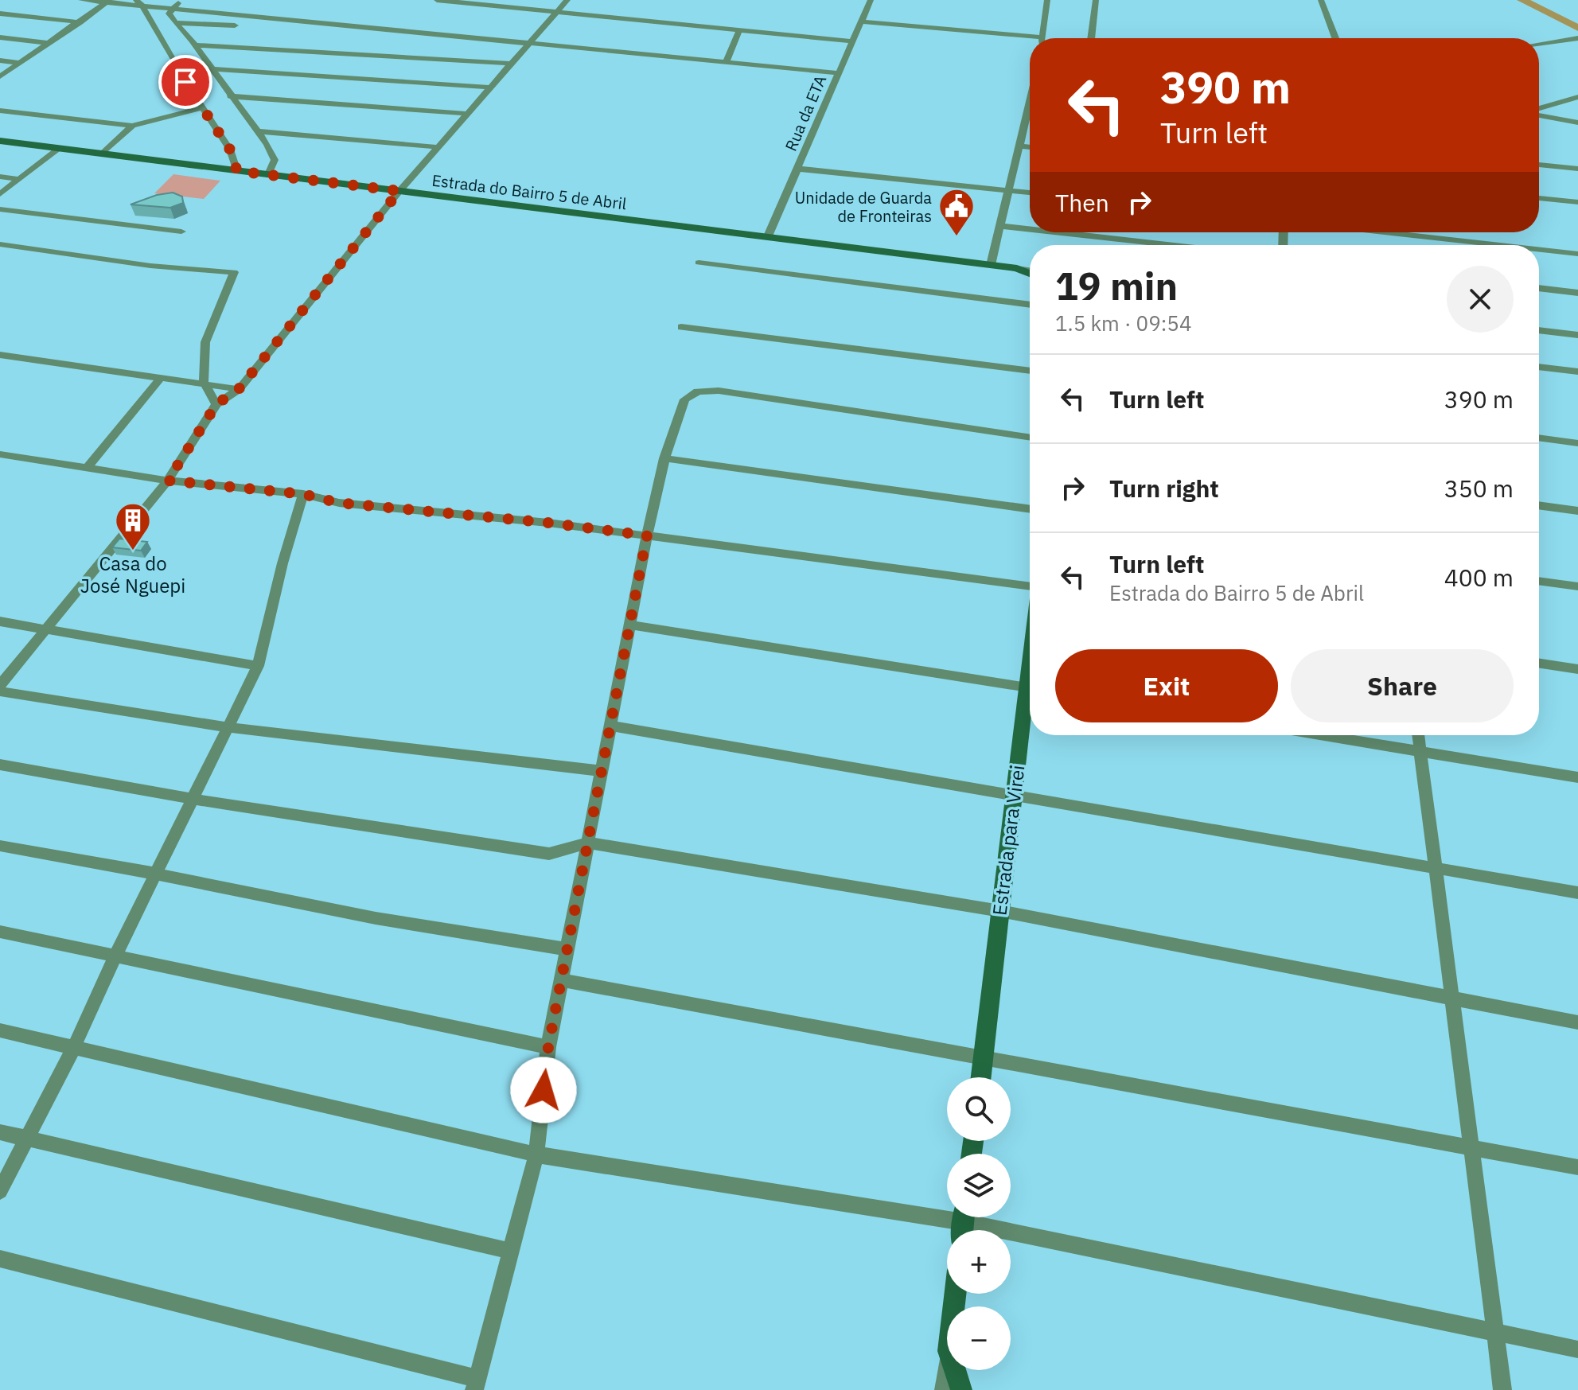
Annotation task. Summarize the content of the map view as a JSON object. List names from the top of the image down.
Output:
{
  "streets": {
    "street": ["Rua da ETA", "Estrada do Bairro 5 de Abril", "Estrada para Virei"]
  },
  "crossings": [
    ["Rua da ETA", "Estrada do Bairro 5 de Abril"]
  ],
  "places": {
    "public building": ["Unidade de Guarda de Fronteiras"],
    "building": ["Casa do José Nguepi"]
  },
  "page": {
    "turn": ["390 m", "Turn left"],
    "then": "Then",
    "heading": ["19 min", "1.5 km · 09:54"],
    "list": [
      {
        "name": "Turn left",
        "value": "390 m"
      },
      {
        "name": "Turn right",
        "value": "350 m"
      },
      {
        "name": "Turn left",
        "note": "Estrada do Bairro 5 de Abril",
        "value": "400 m"
      }
    ],
    "buttons": ["Exit", "Share"],
    "map_buttons": ["+", "−"]
  }
}
